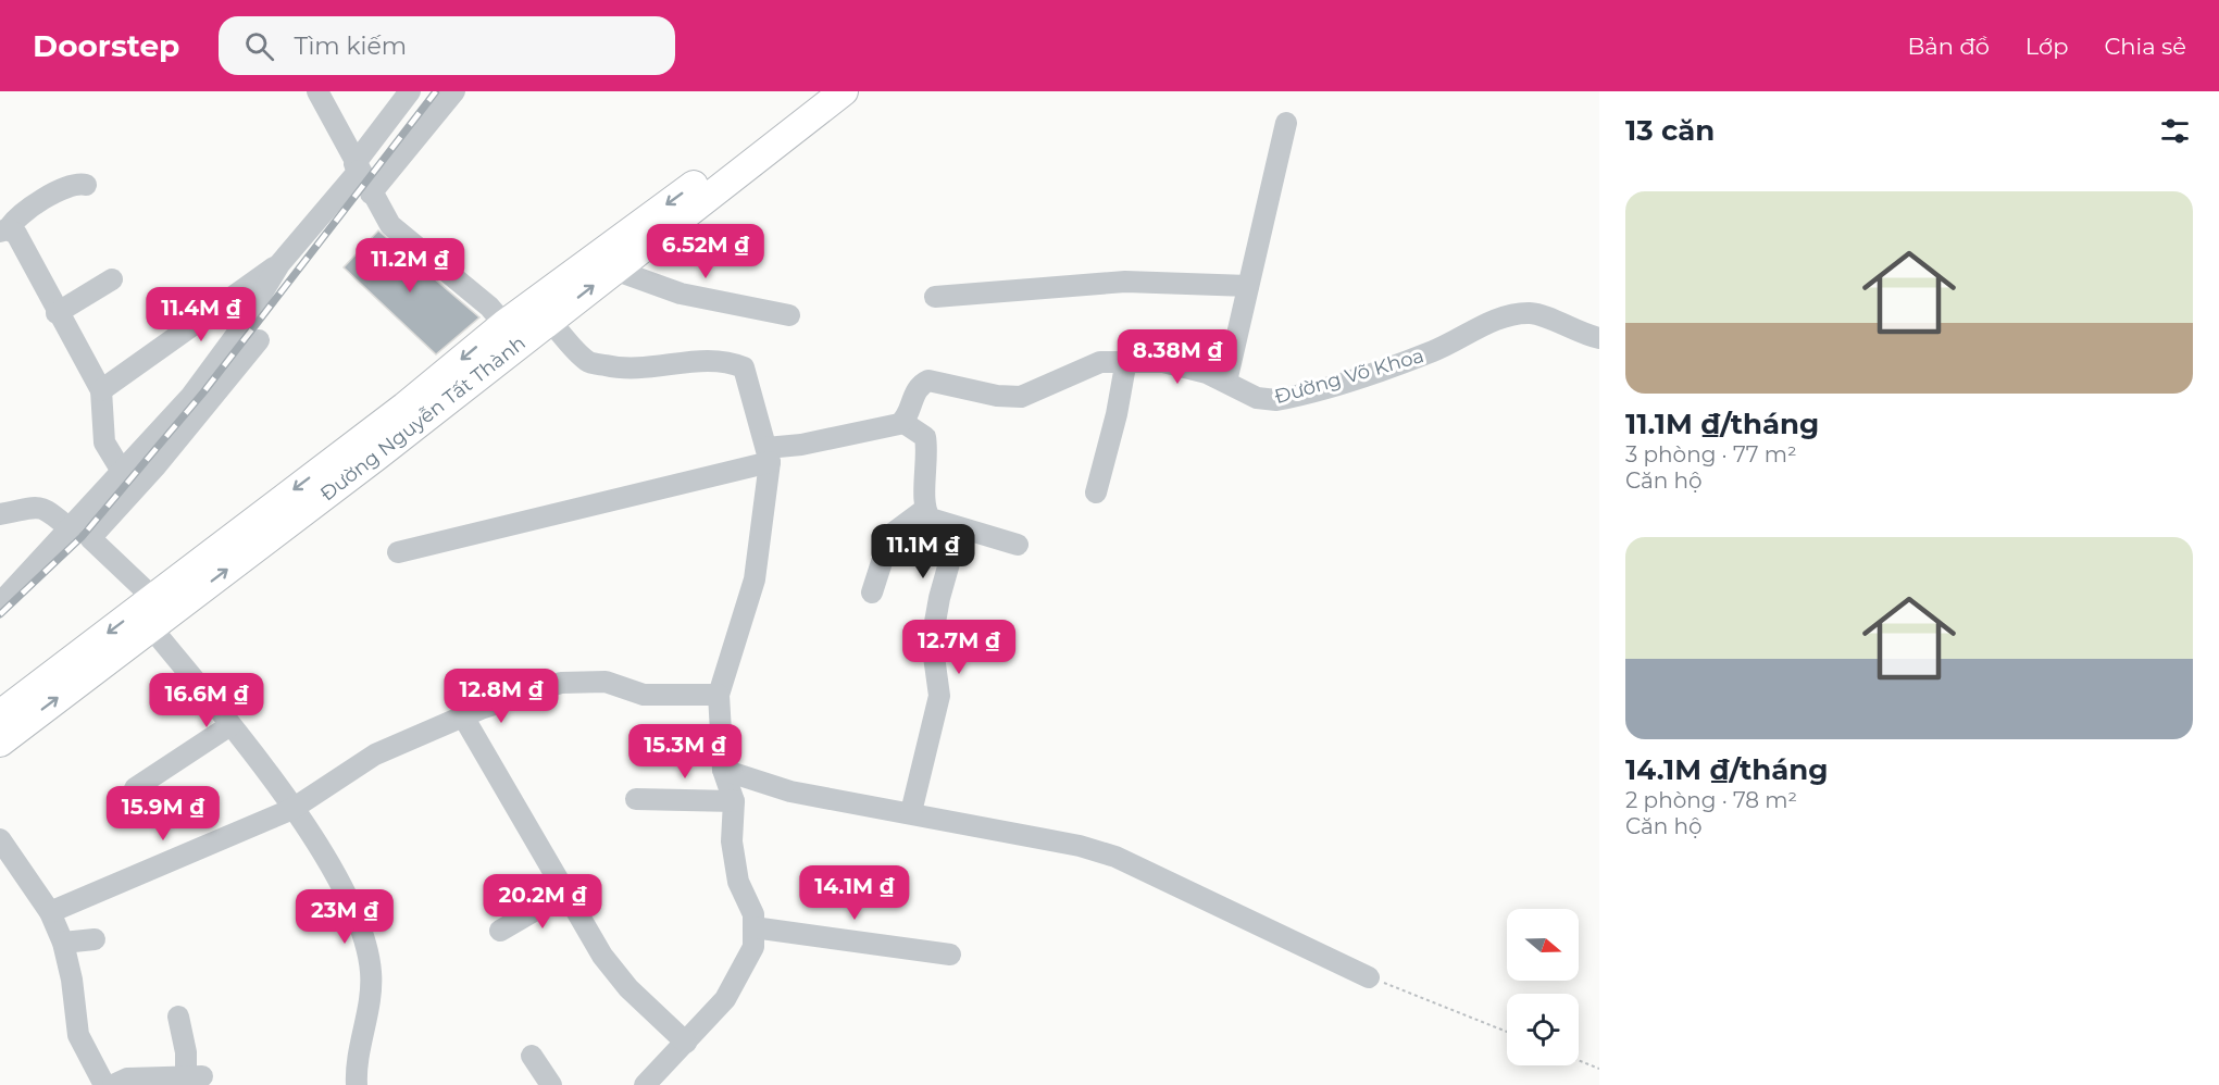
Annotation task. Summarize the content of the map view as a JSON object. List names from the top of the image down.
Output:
{
  "streets": {
    "main road": ["Đường Nguyễn Tất Thành"],
    "street": ["Đường Võ Khoa"]
  },
  "north": "right",
  "page": {
    "header": "Doorstep",
    "search": "Tìm kiếm",
    "nav": ["Bản đồ", "Lớp", "Chia sẻ"],
    "heading": "13 căn",
    "list": [
      {
        "name": "11.1M ₫/tháng",
        "note": "3 phòng · 77 m² · Căn hộ"
      },
      {
        "name": "14.1M ₫/tháng",
        "note": "2 phòng · 78 m² · Căn hộ"
      }
    ],
    "price": [
      "6.52M ₫",
      "11.2M ₫",
      "11.4M ₫",
      "8.38M ₫",
      "11.1M ₫",
      "12.7M ₫",
      "12.8M ₫",
      "16.6M ₫",
      "15.3M ₫",
      "15.9M ₫",
      "14.1M ₫",
      "20.2M ₫",
      "23M ₫"
    ]
  }
}
